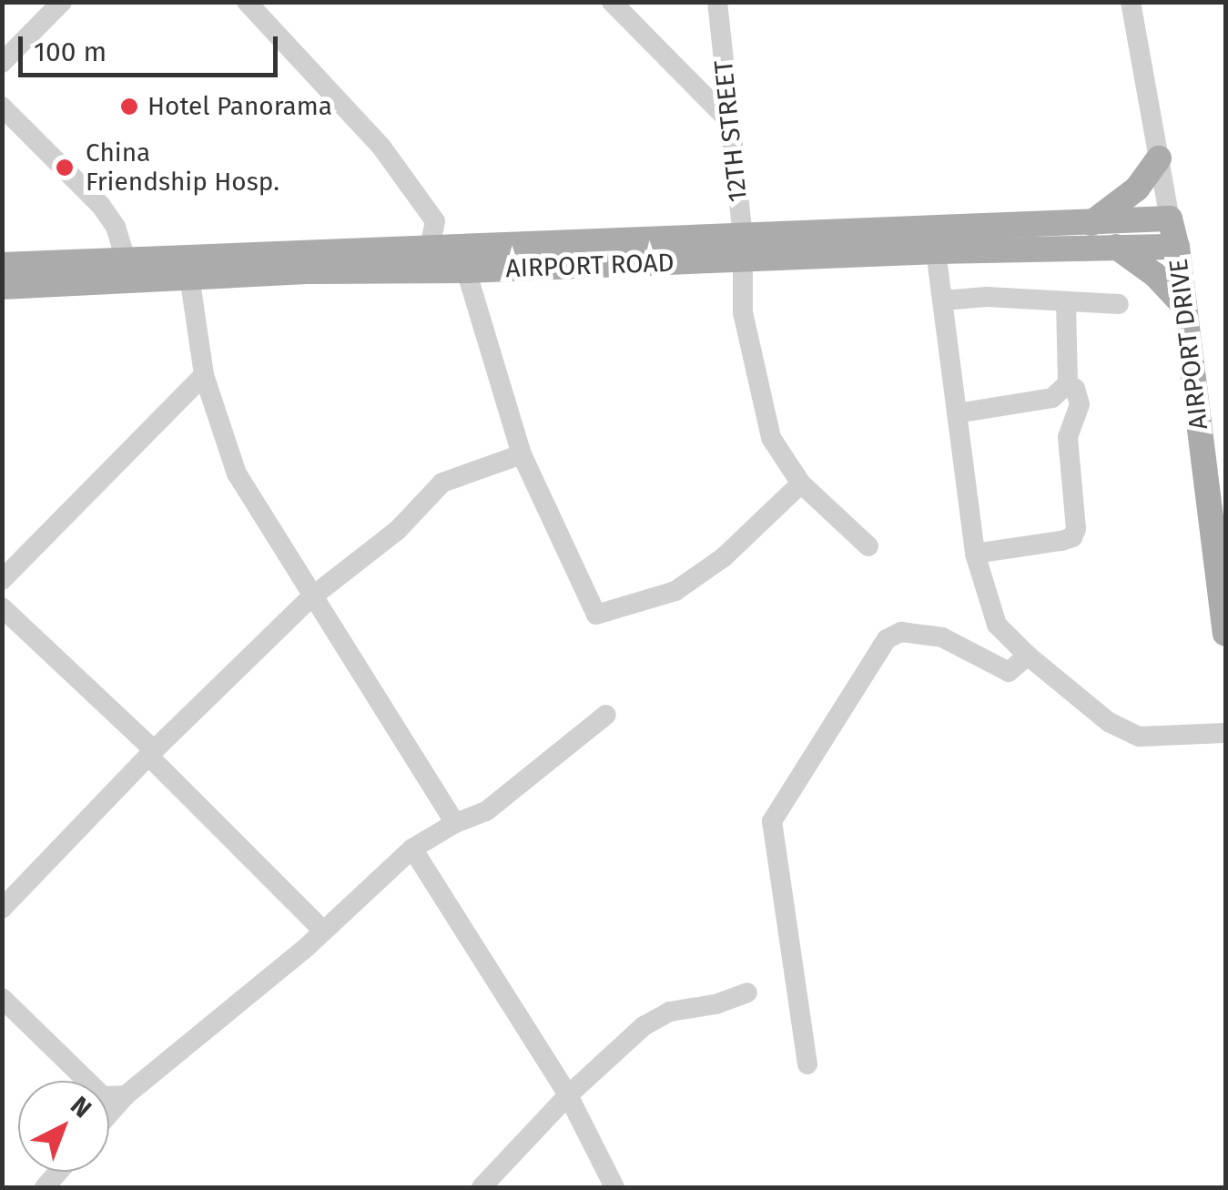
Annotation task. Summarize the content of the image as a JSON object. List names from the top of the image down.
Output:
{
  "streets": {
    "main road": ["AIRPORT ROAD", "AIRPORT DRIVE"],
    "street": ["12TH STREET"]
  },
  "crossings": [
    ["12TH STREET", "AIRPORT ROAD"],
    ["AIRPORT ROAD", "AIRPORT DRIVE"]
  ],
  "places": ["Hotel Panorama", "China Friendship Hosp."],
  "scale_bar": "100 m",
  "north": "top right"
}
